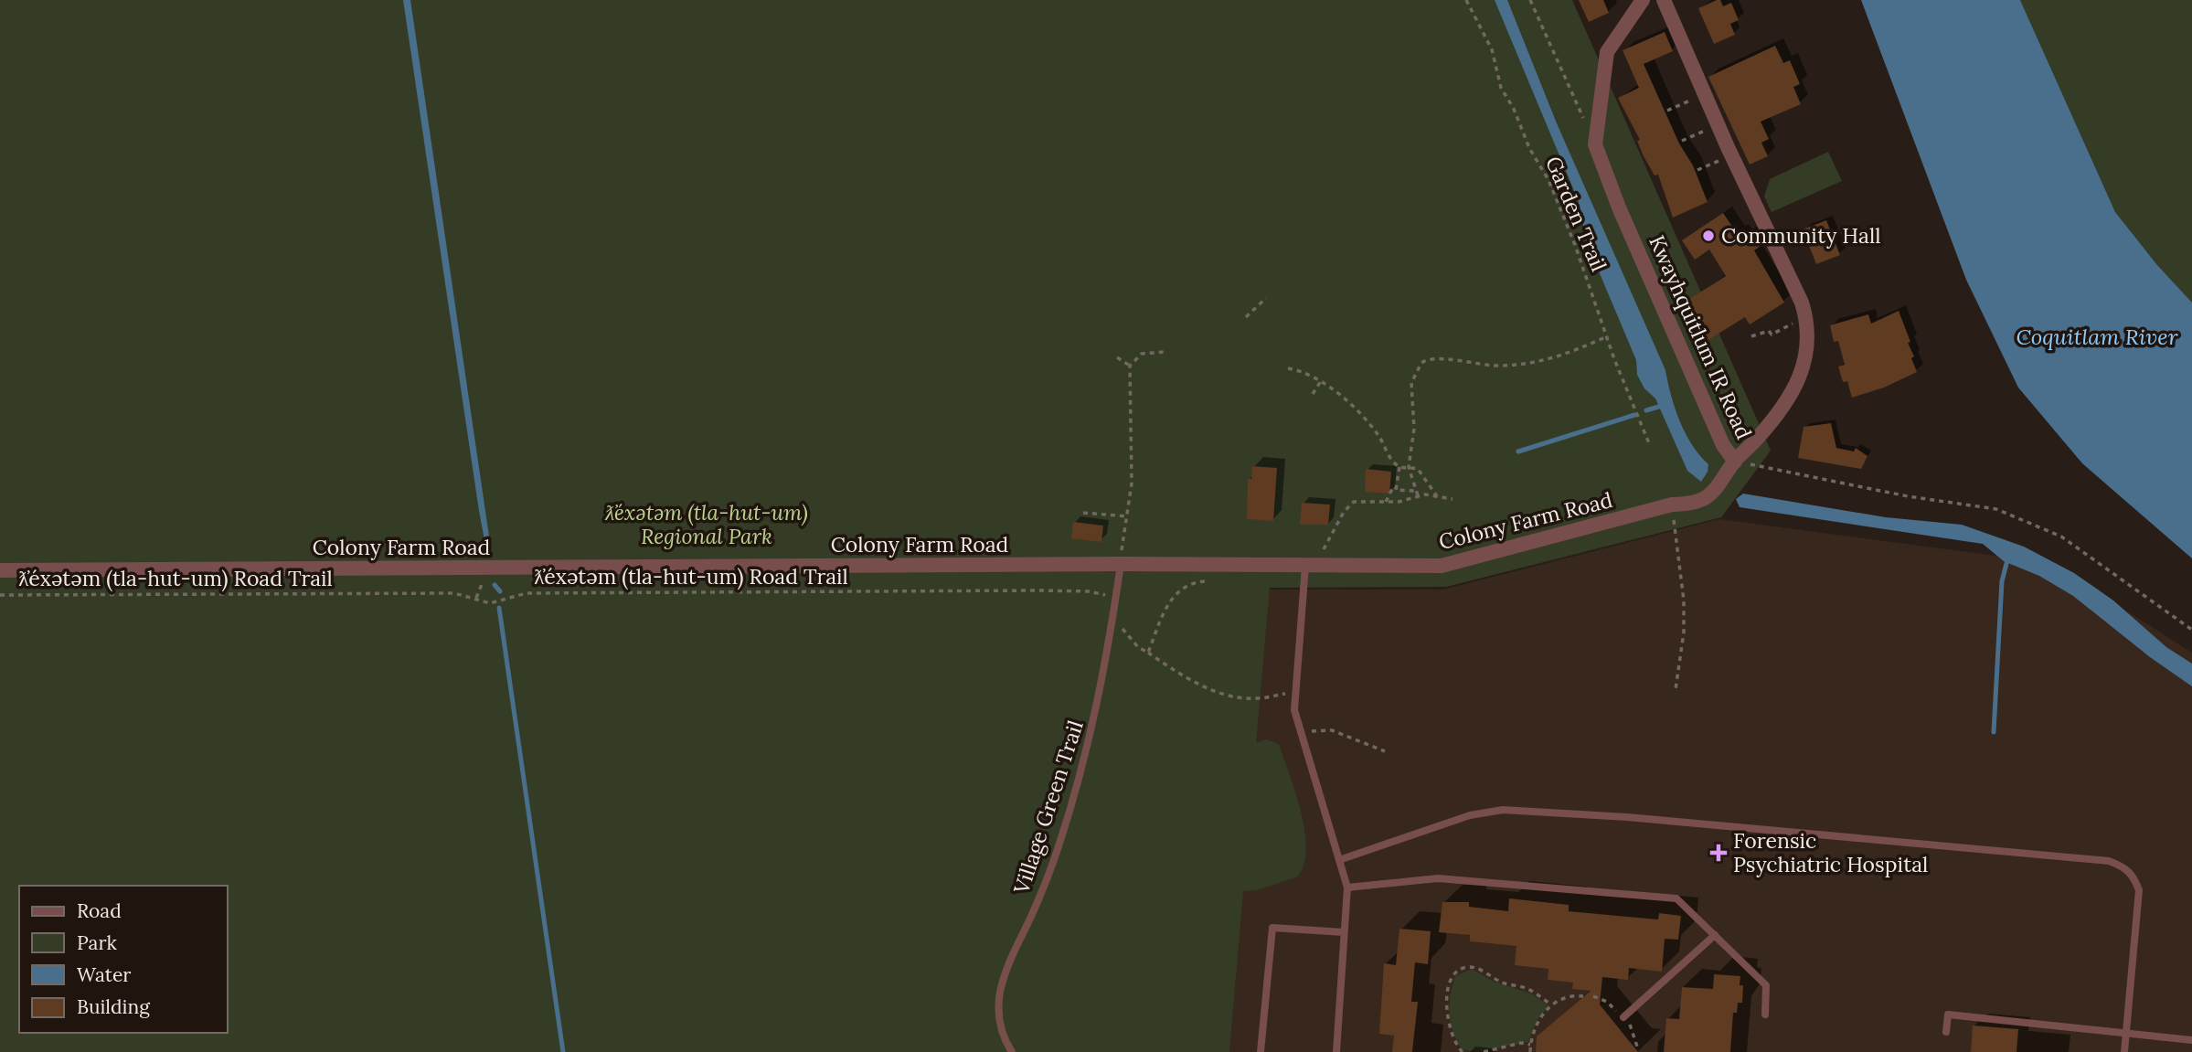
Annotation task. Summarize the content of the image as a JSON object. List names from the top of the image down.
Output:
{
  "streets": {
    "street": ["Kwayhquitlum IR Road", "Colony Farm Road"],
    "lane": ["Village Green Trail"],
    "path": ["Garden Trail", "ƛ̓éxətəm (tla-hut-um) Road Trail"]
  },
  "crossings": [
    ["Kwayhquitlum IR Road", "Colony Farm Road"],
    ["Colony Farm Road", "Village Green Trail"],
    ["ƛ̓éxətəm (tla-hut-um) Road Trail", "Village Green Trail"]
  ],
  "water": ["Coquitlam River"],
  "parks": ["ƛ̓éxətəm (tla-hut-um) Regional Park"],
  "places": {
    "other": ["Community Hall"],
    "health": ["Forensic Psychiatric Hospital"]
  },
  "legend": [
    "Road",
    "Park",
    "Water",
    "Building"
  ]
}
